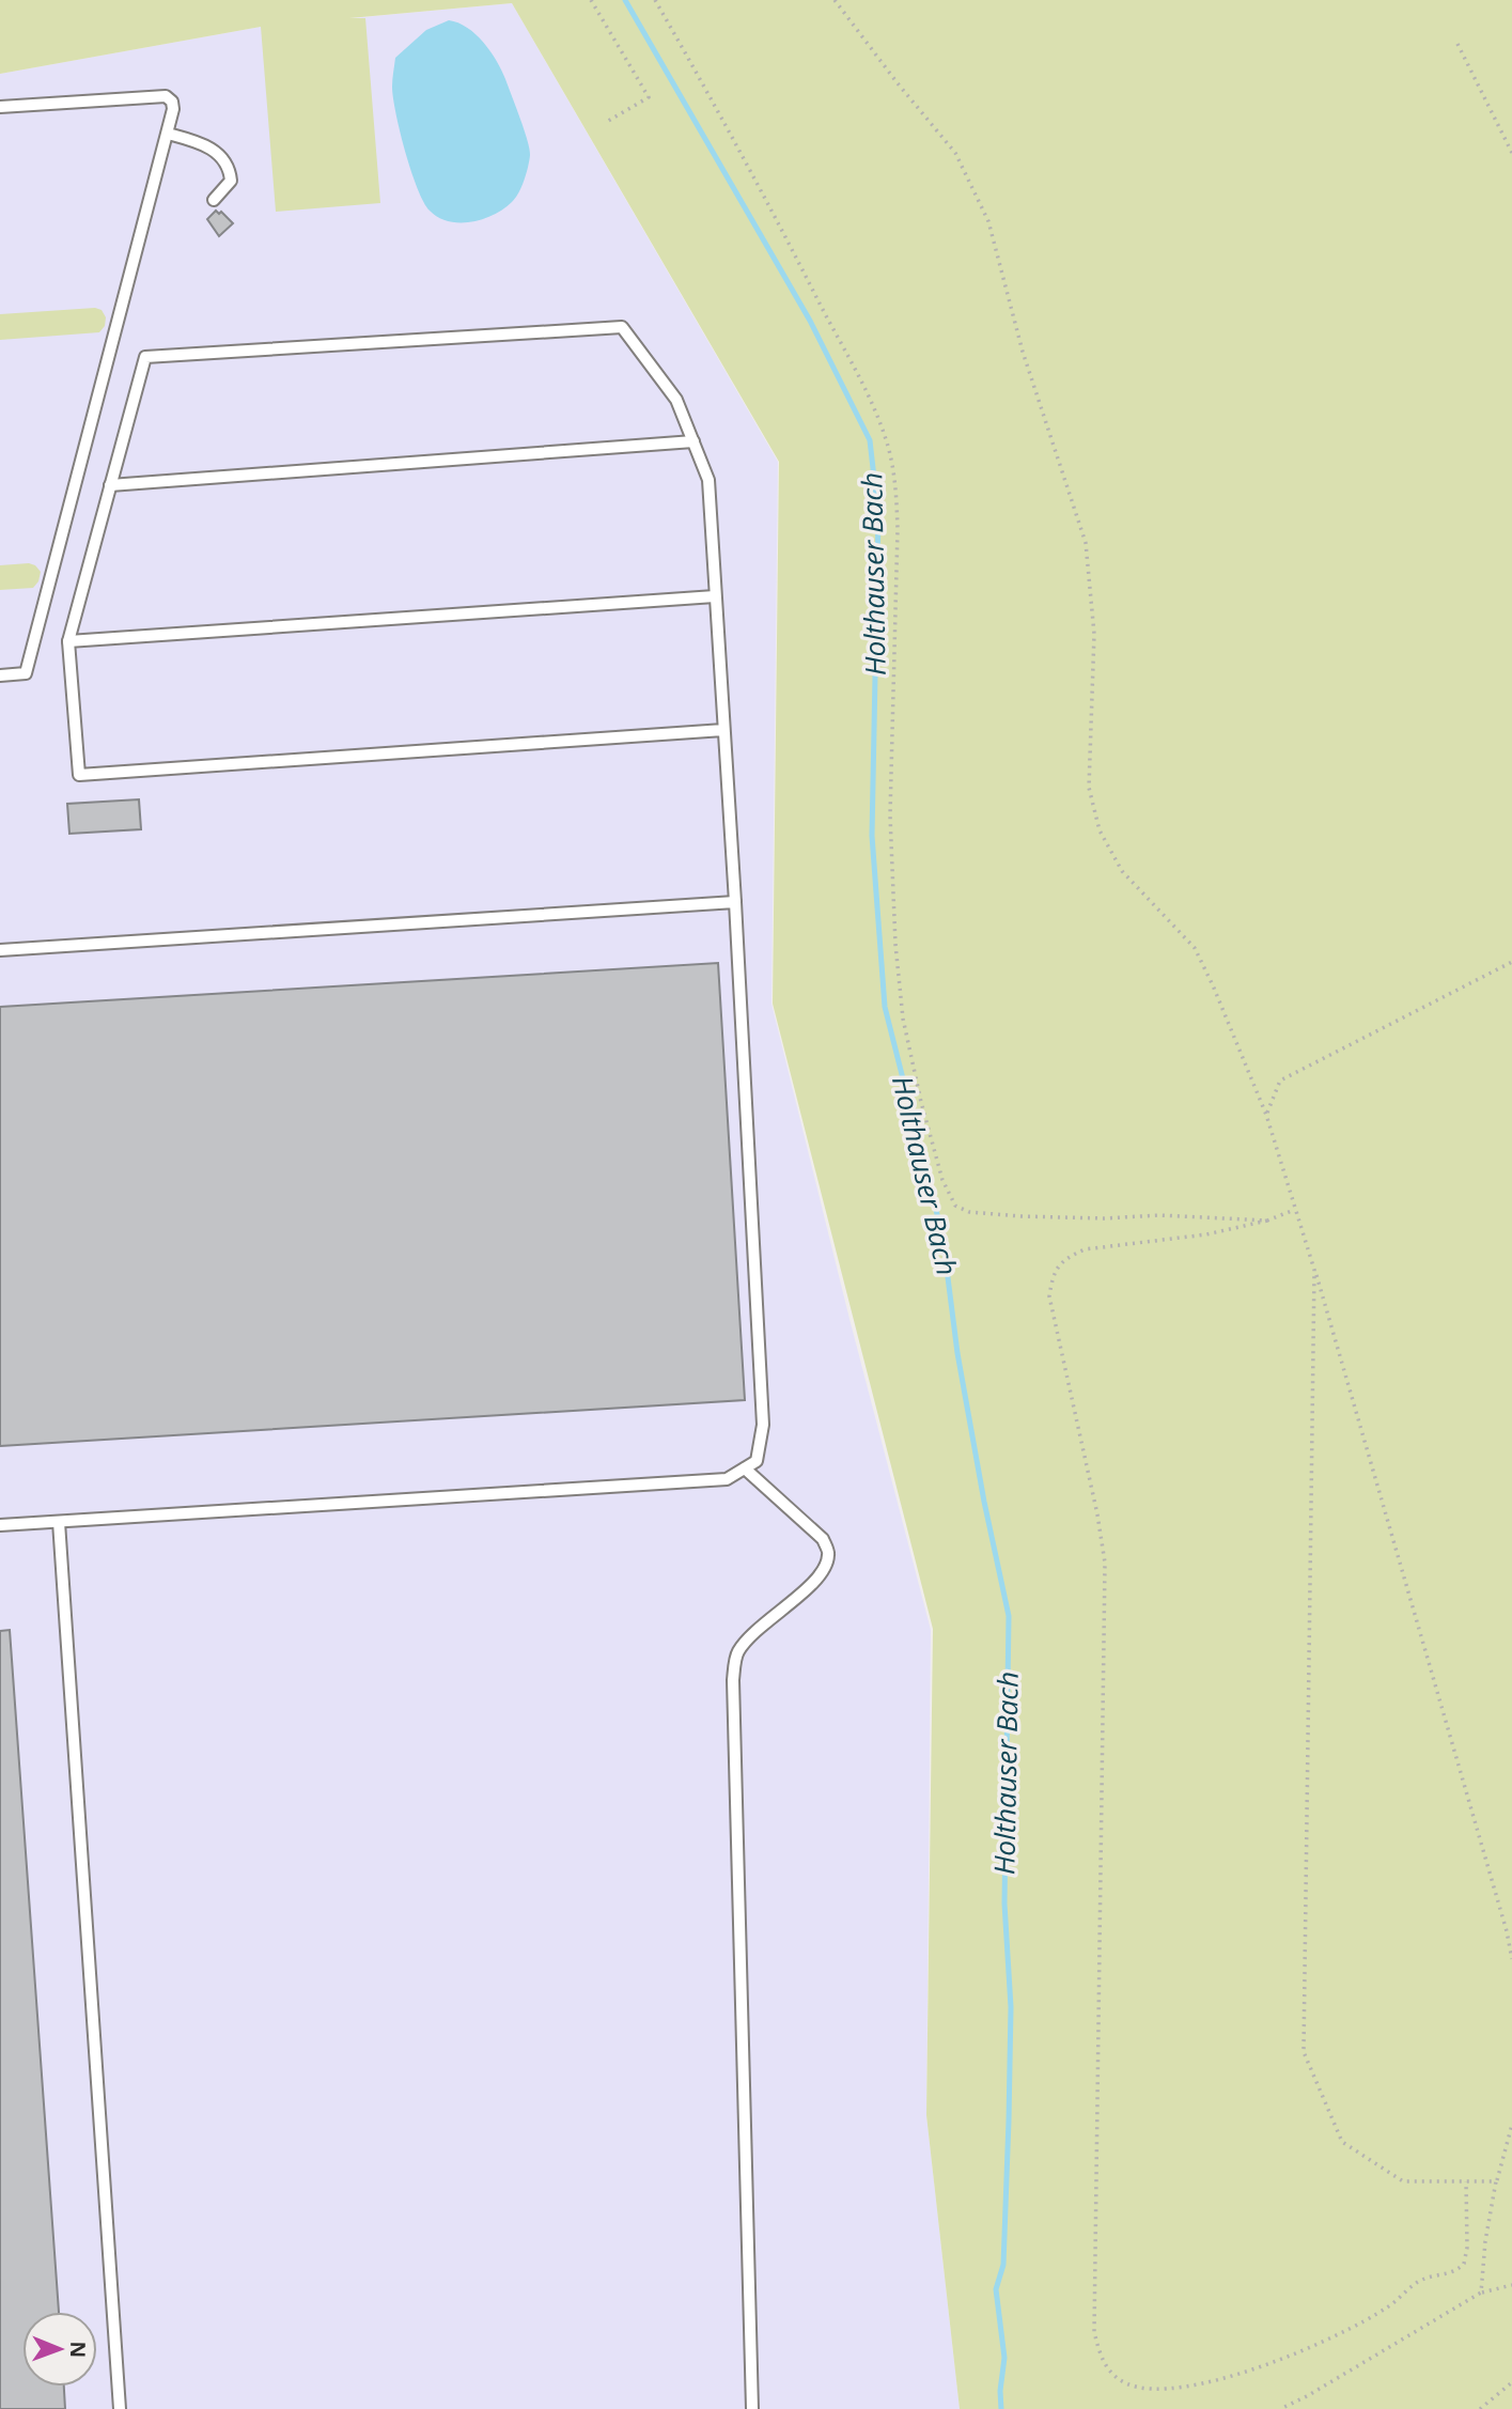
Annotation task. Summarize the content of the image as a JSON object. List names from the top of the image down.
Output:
{
  "water": ["Holthauser Bach"],
  "north": "right"
}
